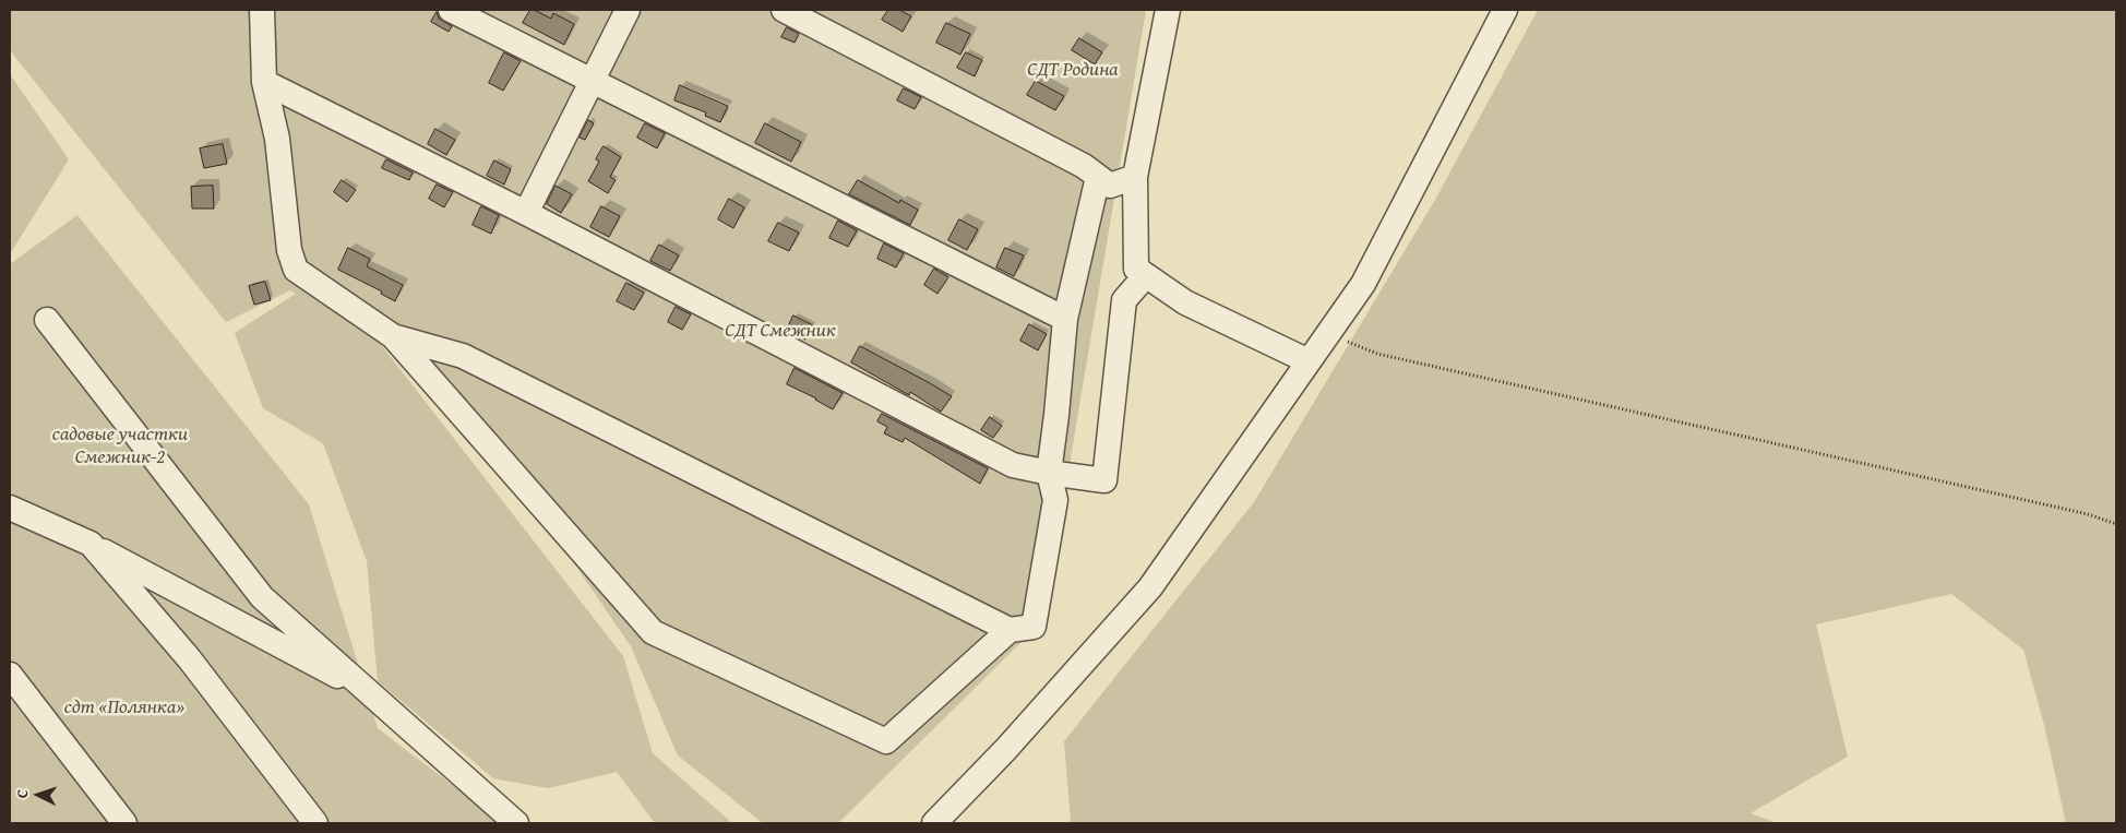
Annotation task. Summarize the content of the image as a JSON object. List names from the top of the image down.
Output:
{
  "parks": [
    "СДТ Родина",
    "СДТ Смежник",
    "садовые участки Смежник-2",
    "сдт «Полянка»"
  ],
  "north": "left"
}
